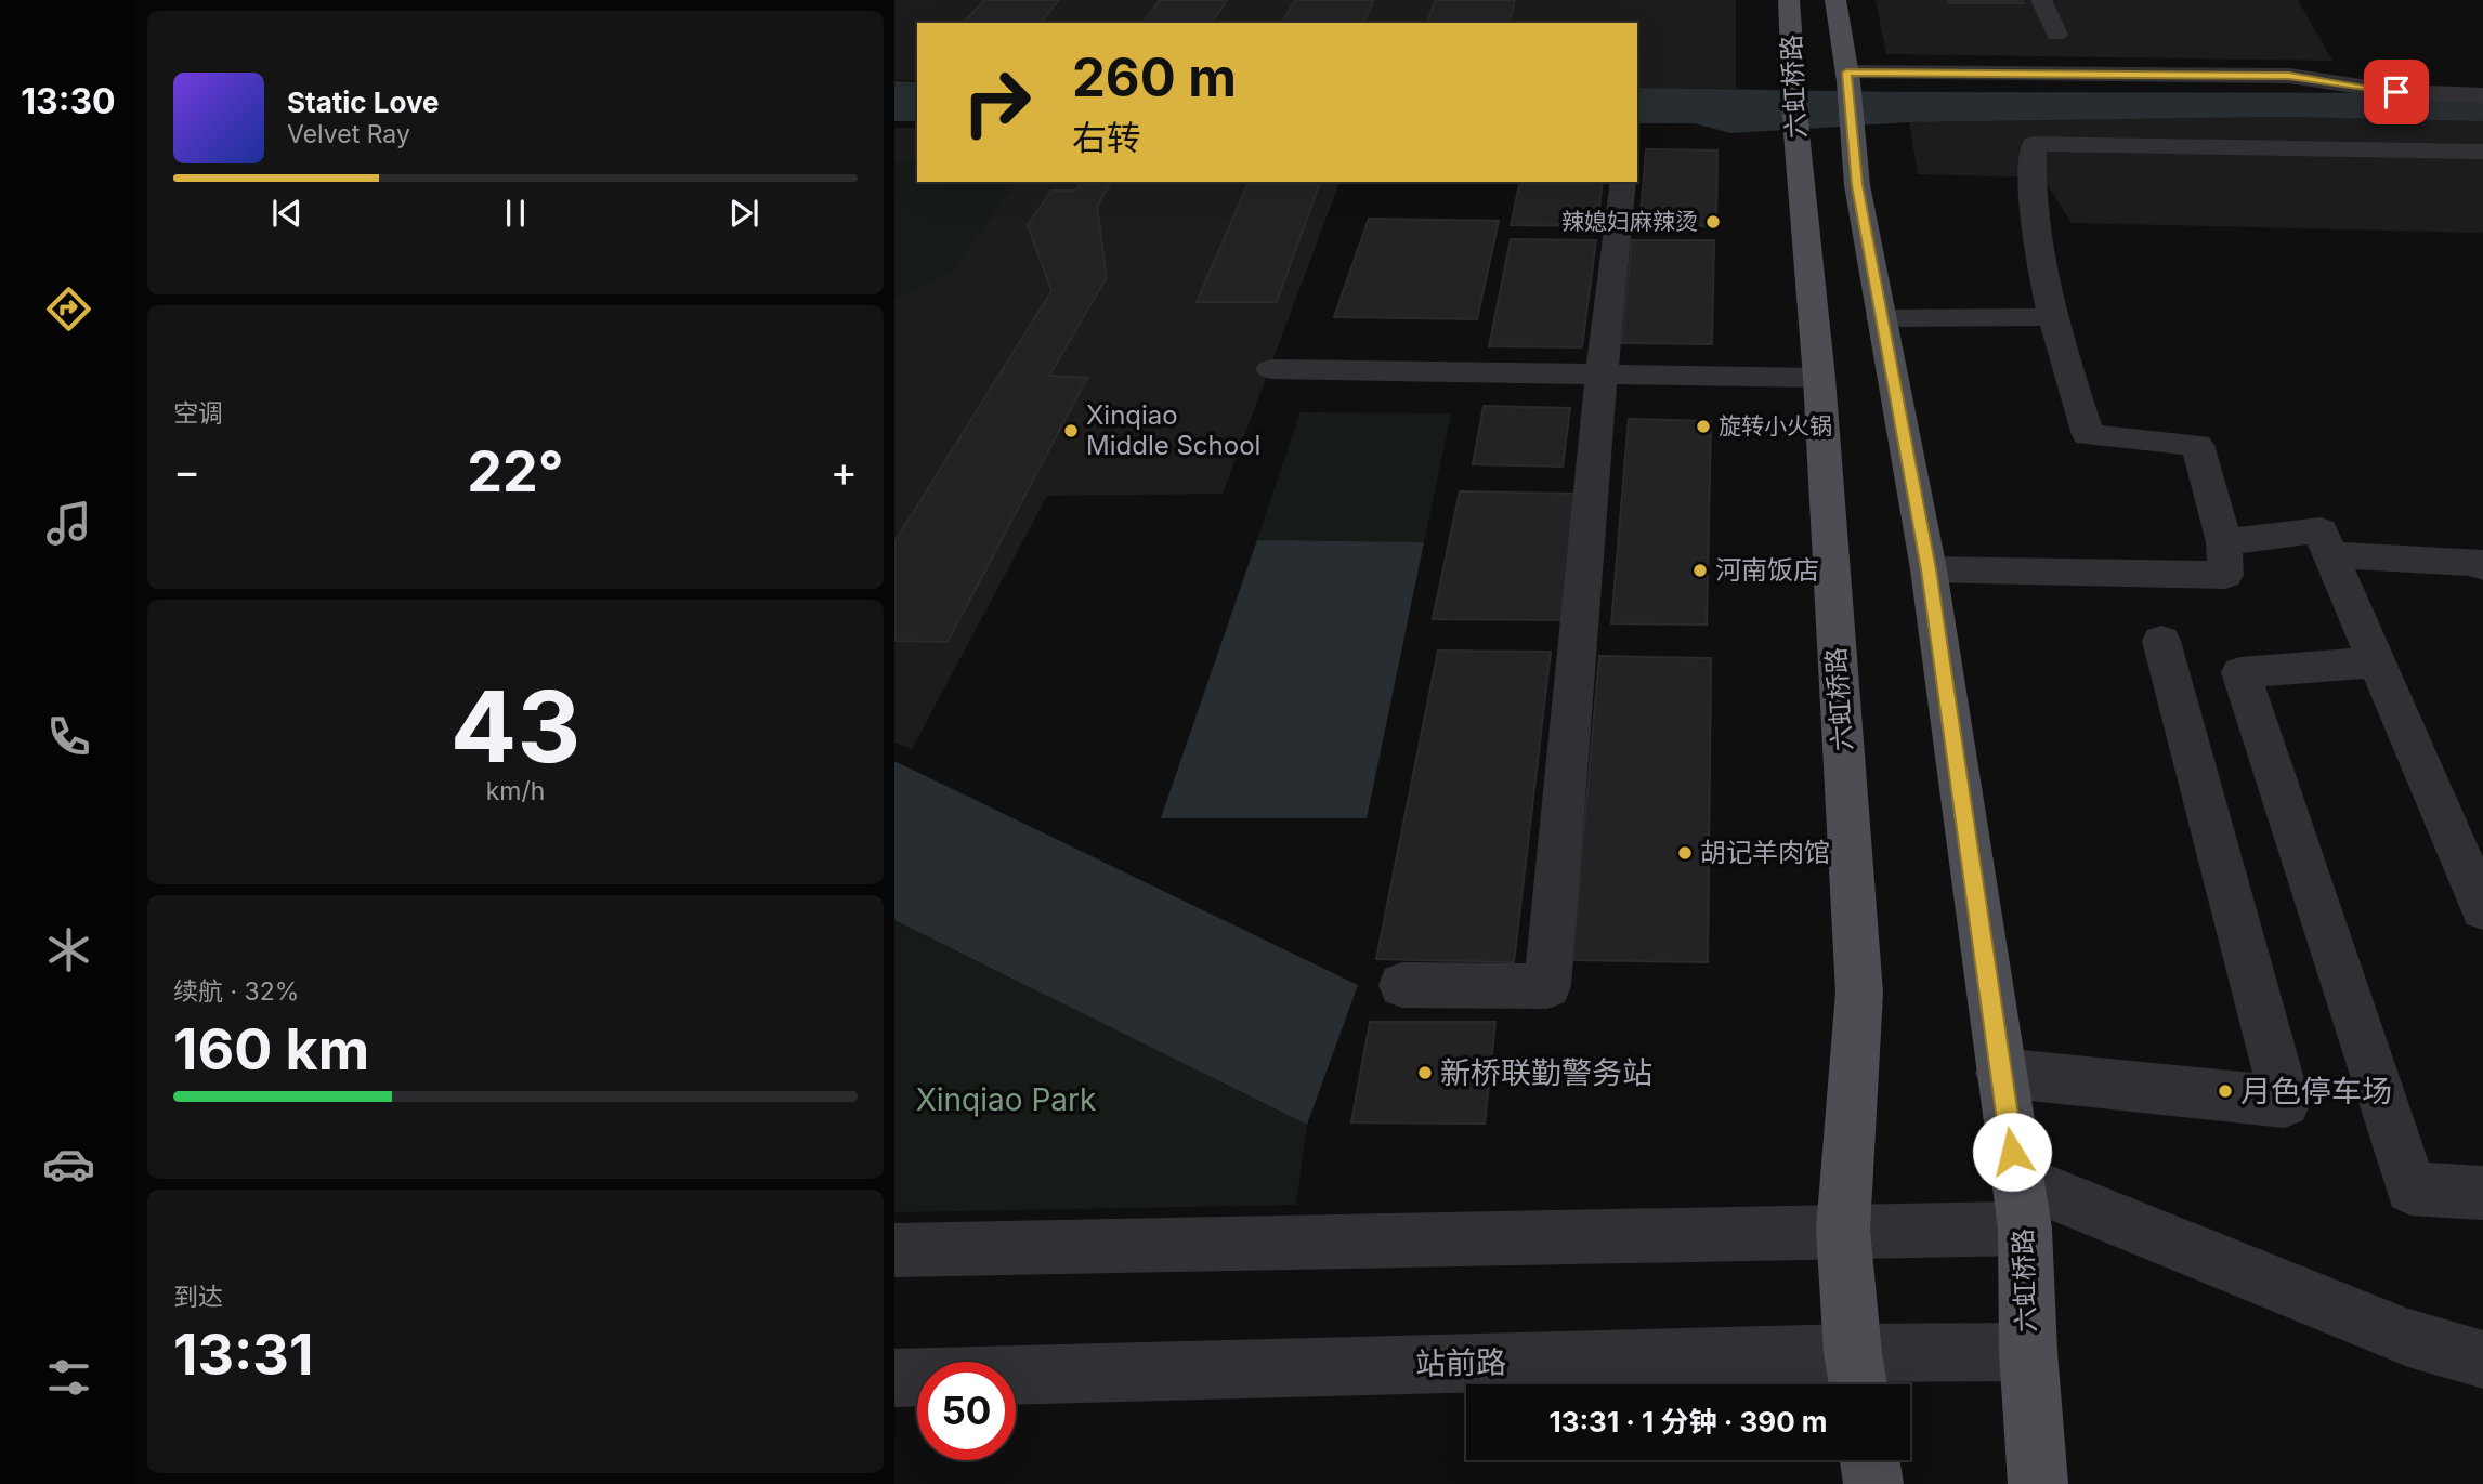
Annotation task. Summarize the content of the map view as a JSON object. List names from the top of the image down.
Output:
{
  "streets": {
    "main road": ["六虹桥路"],
    "street": ["站前路"]
  },
  "crossings": [
    ["六虹桥路", "站前路"]
  ],
  "parks": ["Xinqiao Park"],
  "places": [
    "辣媳妇麻辣烫",
    "旋转小火锅",
    "Xinqiao Middle School",
    "河南饭店",
    "胡记羊肉馆",
    "新桥联勤警务站",
    "月色停车场"
  ],
  "page": {
    "tabs": "13:30",
    "turn": ["260 m", "右转"],
    "song": ["Static Love", "Velvet Ray"],
    "tile": [
      "空调",
      ["43", "km/h"],
      ["续航 · 32%", "160 km"],
      ["到达", "13:31"]
    ],
    "heat": ["−", "22°", "+"],
    "limit": "50",
    "trip": "13:31 · 1 分钟 · 390 m"
  }
}
